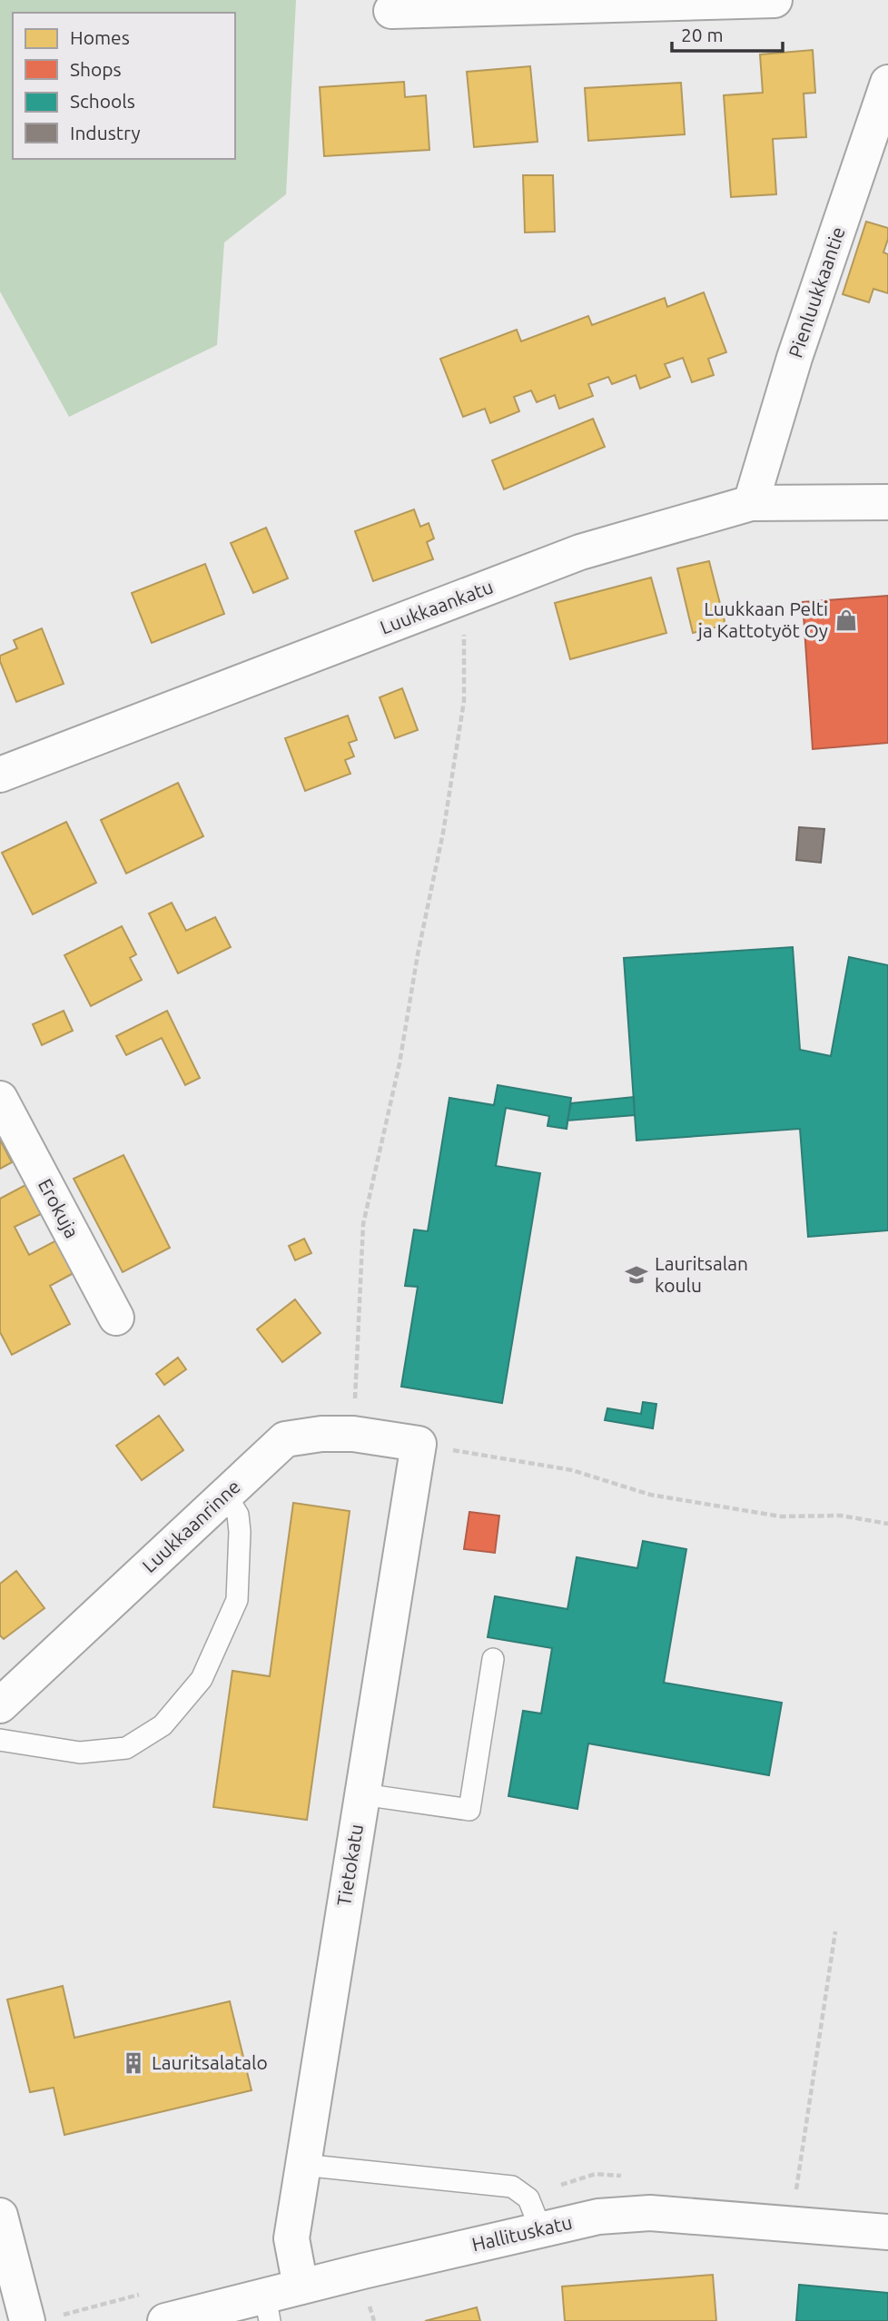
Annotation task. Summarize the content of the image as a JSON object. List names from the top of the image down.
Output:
{
  "streets": {
    "street": [
      "Pienluukkaantie",
      "Luukkaankatu",
      "Erokuja",
      "Luukkaanrinne",
      "Tietokatu",
      "Hallituskatu"
    ]
  },
  "crossings": [
    ["Pienluukkaantie", "Luukkaankatu"],
    ["Luukkaanrinne", "Tietokatu"],
    ["Tietokatu", "Hallituskatu"]
  ],
  "places": {
    "shop": ["Luukkaan Pelti ja Kattotyöt Oy"],
    "school or university": ["Lauritsalan koulu"],
    "building": ["Lauritsalatalo"]
  },
  "legend": [
    "Homes",
    "Shops",
    "Schools",
    "Industry"
  ],
  "scale_bar": "20 m"
}
